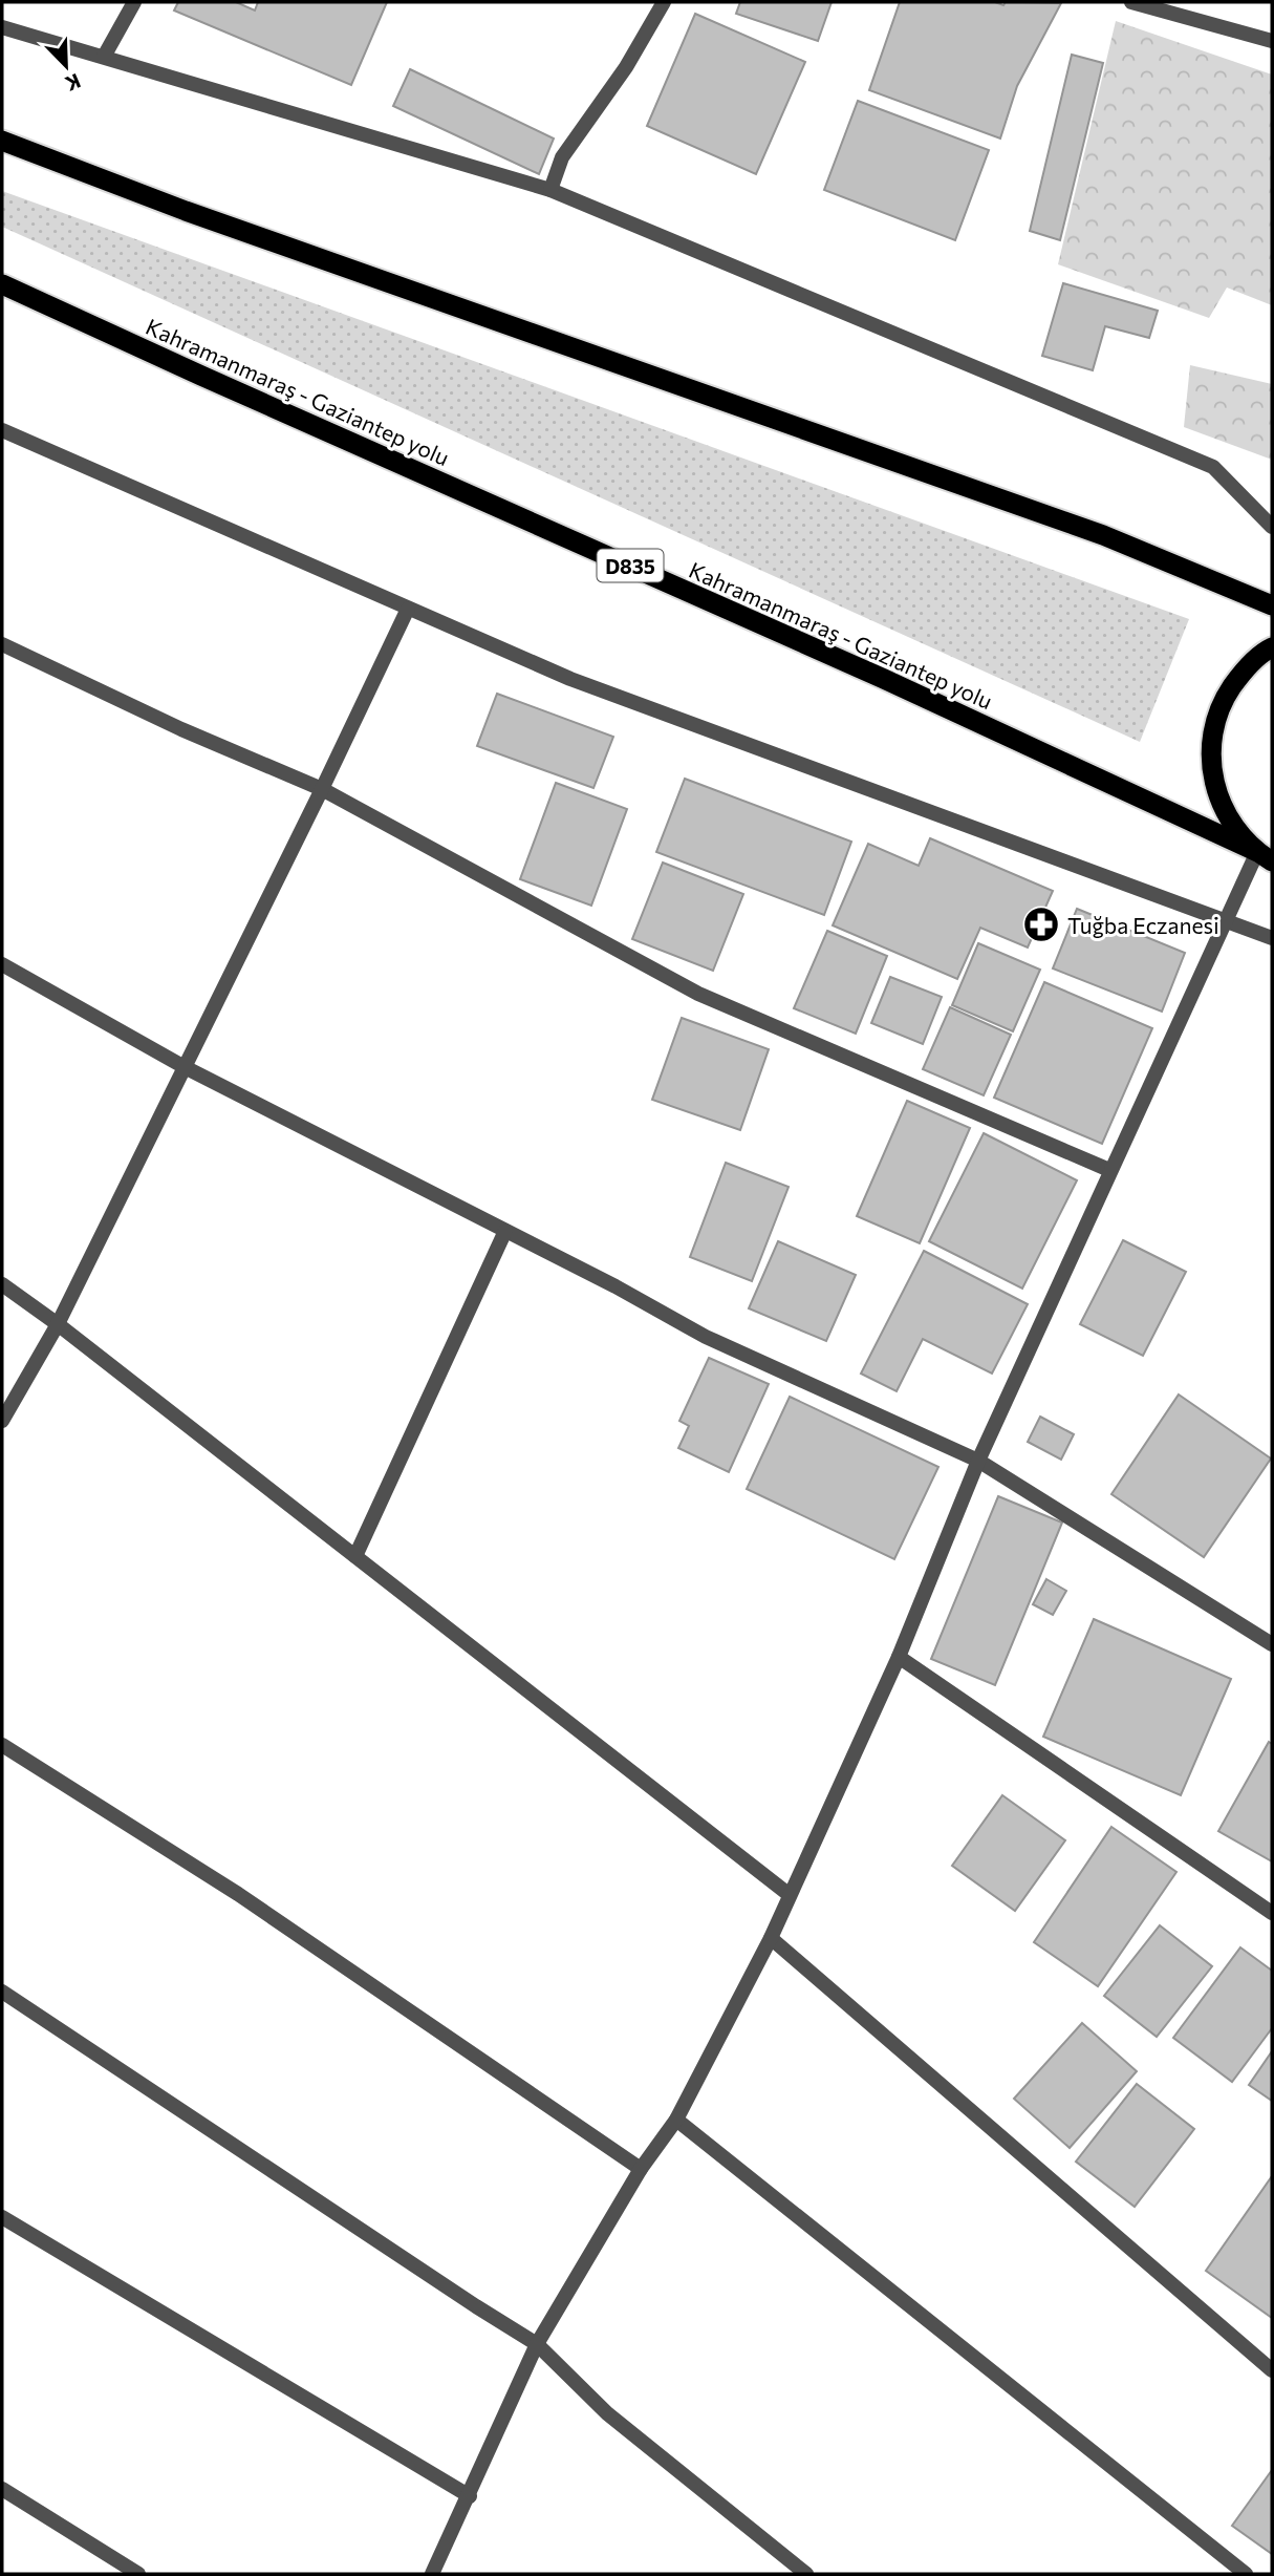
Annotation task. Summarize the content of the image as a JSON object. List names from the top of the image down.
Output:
{
  "streets": {
    "highway": ["Kahramanmaraş - Gaziantep yolu", "D835"]
  },
  "places": {
    "pharmacy": ["Tuğba Eczanesi"]
  },
  "north": "bottom right"
}
